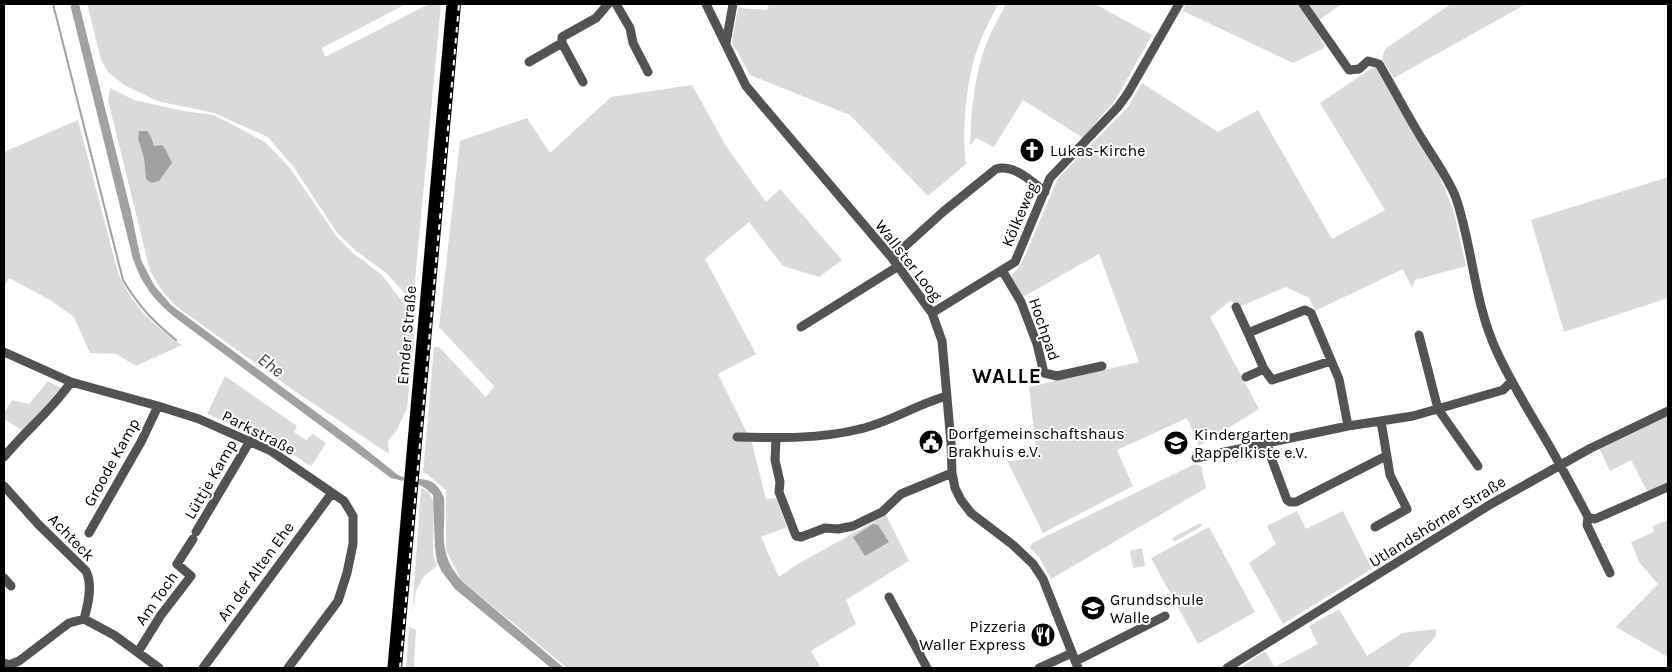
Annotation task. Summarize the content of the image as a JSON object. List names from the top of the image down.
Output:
{
  "streets": {
    "main road": ["Emder Straße"],
    "street": [
      "Kölkeweg",
      "Wallster Loog",
      "Hochpad",
      "Parkstraße",
      "Groode Kamp",
      "Lüttje Kamp",
      "Utlandshörner Straße",
      "Achteck",
      "An der Alten Ehe",
      "Am Toch"
    ]
  },
  "crossings": [
    ["Kölkeweg", "Wallster Loog"],
    ["Kölkeweg", "Hochpad"],
    ["Parkstraße", "Groode Kamp"],
    ["Parkstraße", "Lüttje Kamp"],
    ["Parkstraße", "An der Alten Ehe"],
    ["Lüttje Kamp", "Am Toch"]
  ],
  "districts": ["WALLE"],
  "water": ["Ehe"],
  "places": {
    "church": ["Lukas-Kirche"],
    "public building": ["Dorfgemeinschaftshaus Brakhuis e.V."],
    "school or university": ["Kindergarten Rappelkiste e.V.", "Grundschule Walle"],
    "restaurant": ["Pizzeria Waller Express"]
  }
}
